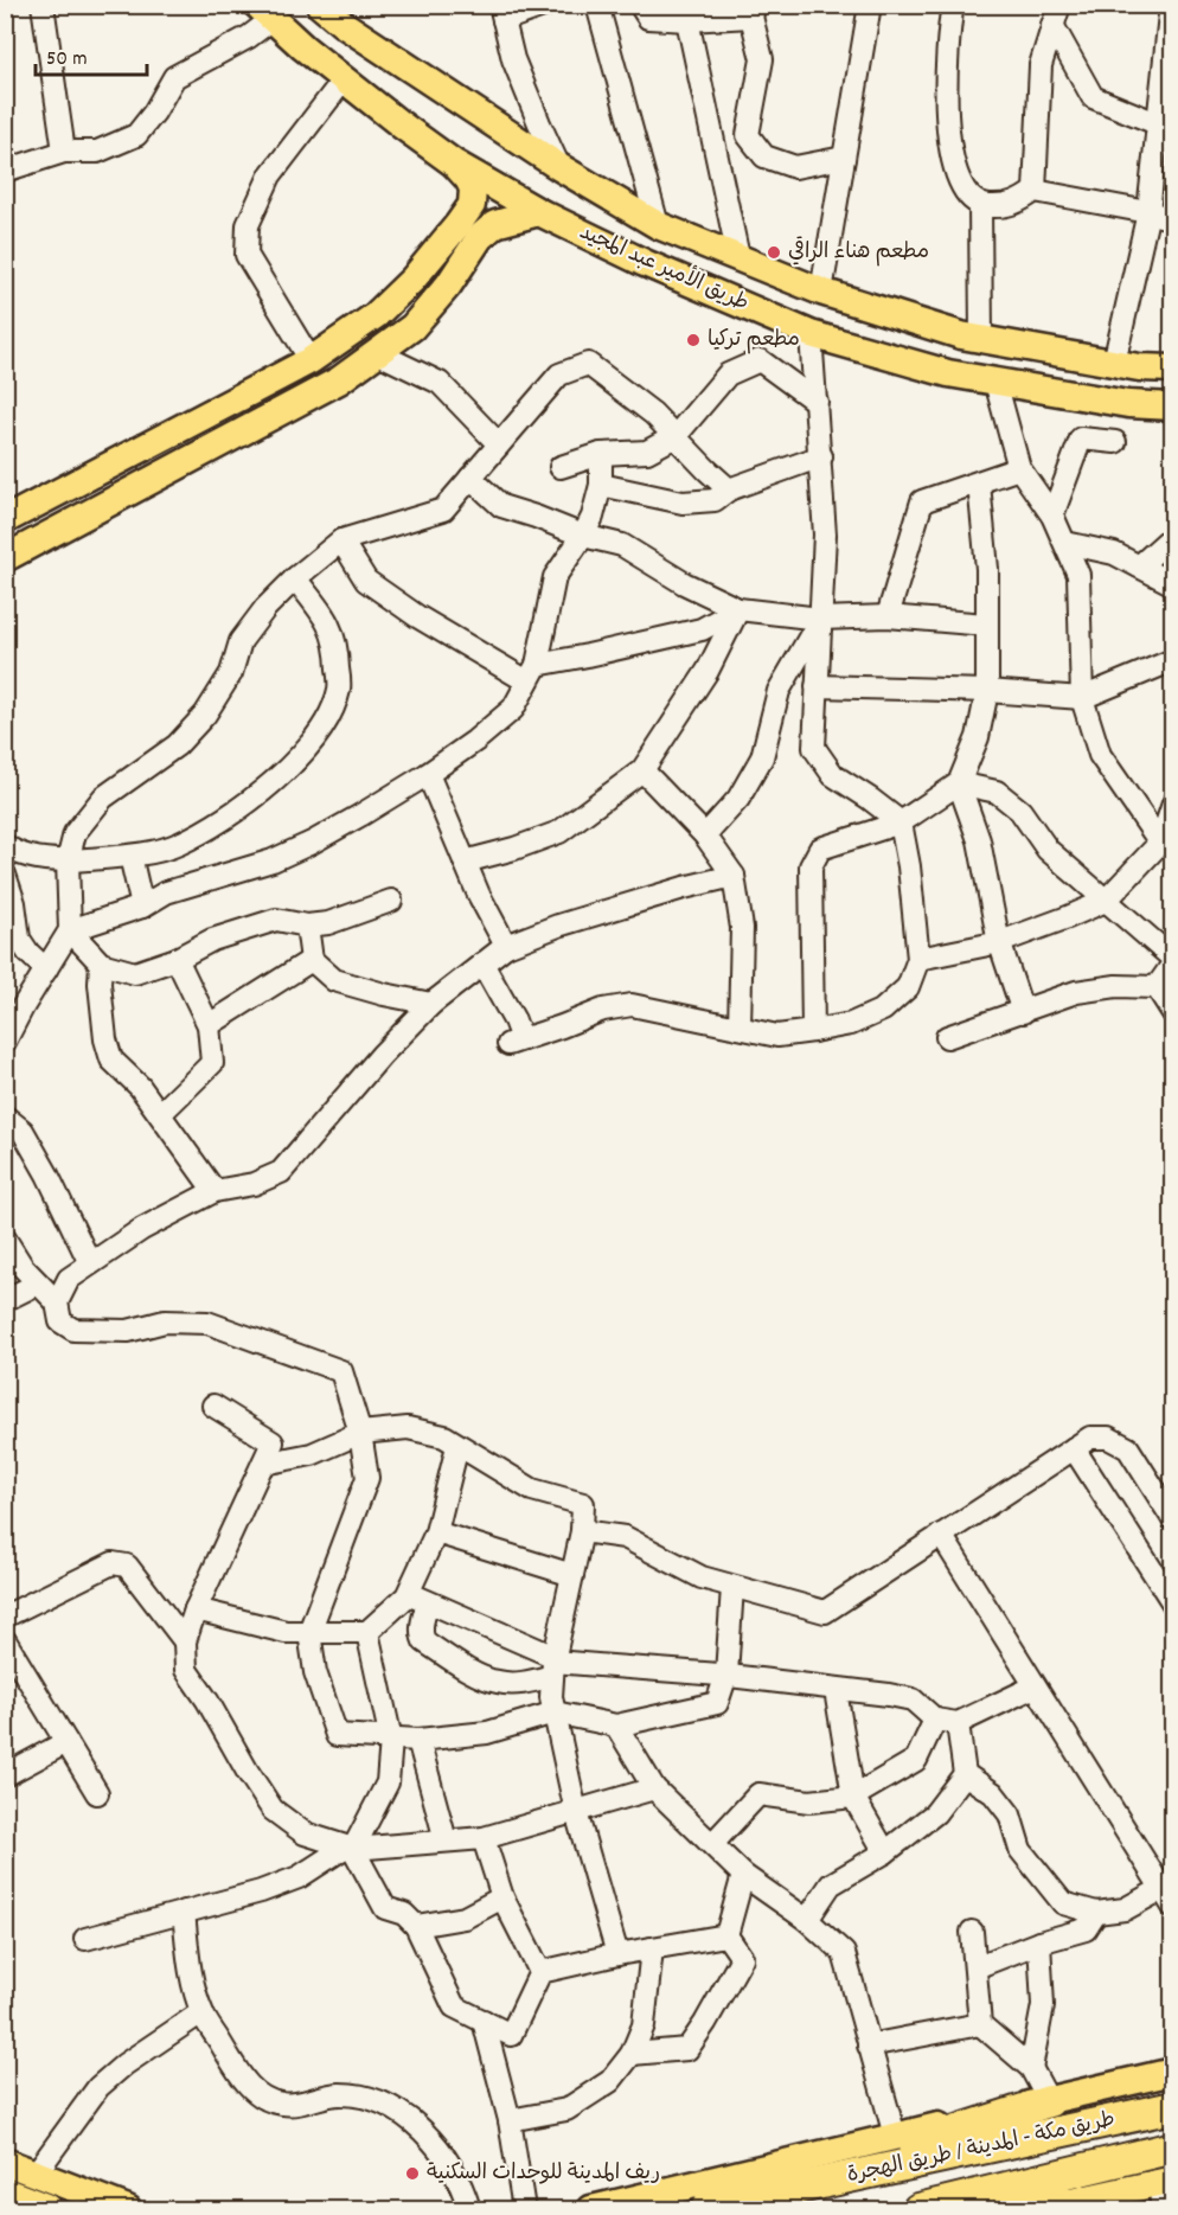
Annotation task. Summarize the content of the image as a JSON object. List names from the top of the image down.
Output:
{
  "streets": {
    "highway": ["طريق مكة - المدينة / طريق الهجرة"],
    "main road": ["طريق الأمير عبد المجيد"]
  },
  "places": ["مطعم هناء الراقي", "مطعم تركيا", "ريف المدينة للوحدات السكنية"],
  "scale_bar": "50 m"
}
